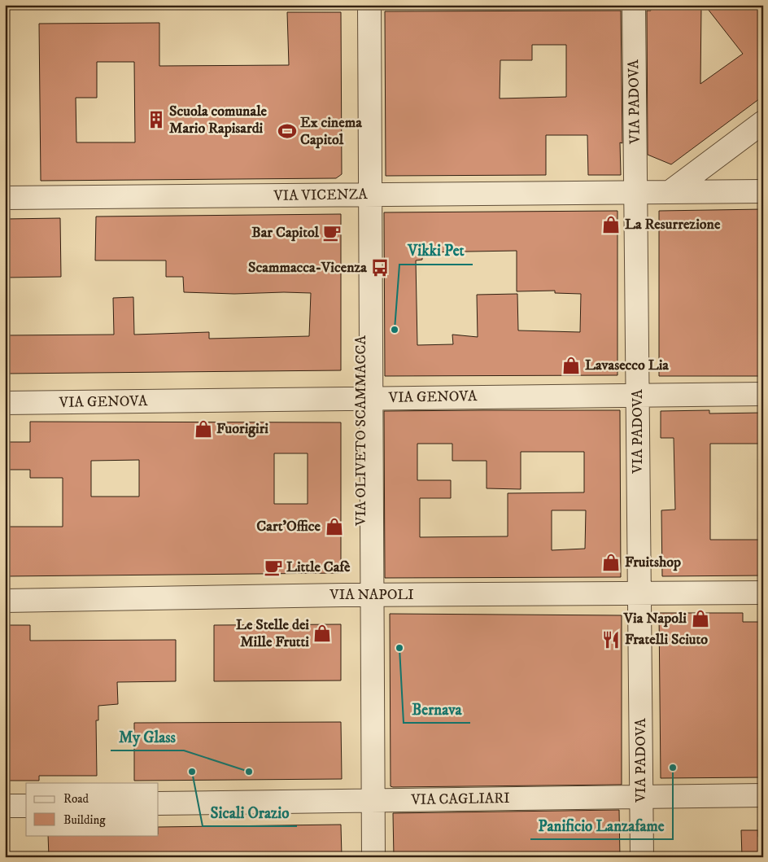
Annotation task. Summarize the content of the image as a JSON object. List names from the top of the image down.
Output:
{
  "streets": {
    "street": [
      "VIA PADOVA",
      "VIA VICENZA",
      "VIA GENOVA",
      "VIA OLIVETO SCAMMACCA",
      "VIA NAPOLI",
      "VIA CAGLIARI"
    ]
  },
  "crossings": [
    ["VIA PADOVA", "VIA VICENZA"],
    ["VIA PADOVA", "VIA GENOVA"],
    ["VIA PADOVA", "VIA NAPOLI"],
    ["VIA PADOVA", "VIA CAGLIARI"],
    ["VIA VICENZA", "VIA OLIVETO SCAMMACCA"],
    ["VIA GENOVA", "VIA OLIVETO SCAMMACCA"],
    ["VIA OLIVETO SCAMMACCA", "VIA NAPOLI"],
    ["VIA OLIVETO SCAMMACCA", "VIA CAGLIARI"]
  ],
  "places": {
    "building": ["Scuola comunale Mario Rapisardi"],
    "sports": ["Ex cinema Capitol"],
    "shop": [
      "La Resurrezione",
      "Lavasecco Lia",
      "Fuorigiri",
      "Cart'Office",
      "Fruitshop",
      "Via Napoli",
      "Le Stelle dei Mille Frutti"
    ],
    "cafe": ["Bar Capitol", "Little Cafè"],
    "bus stop": ["Scammacca-Vicenza"],
    "other": [
      "Vikki Pet",
      "Bernava",
      "Panificio Lanzafame",
      "Sicali Orazio",
      "My Glass"
    ],
    "restaurant": ["Fratelli Sciuto"]
  },
  "legend": ["Road", "Building"]
}
